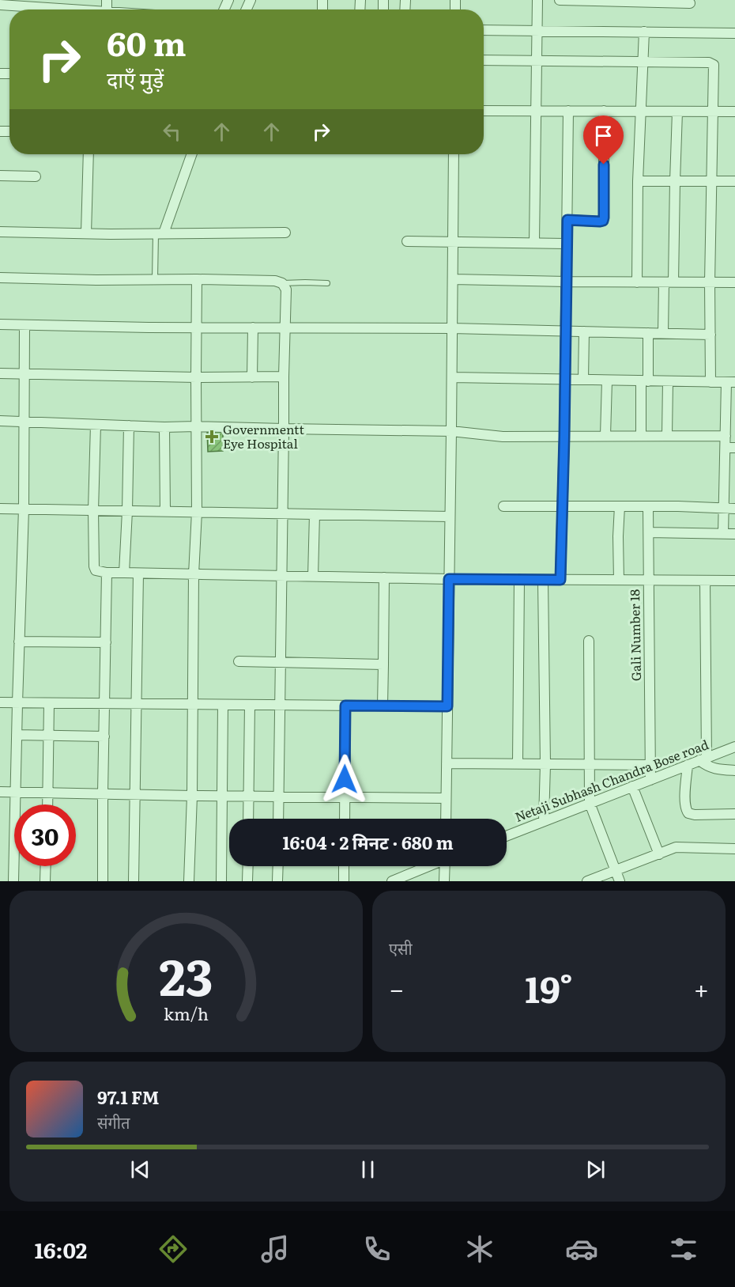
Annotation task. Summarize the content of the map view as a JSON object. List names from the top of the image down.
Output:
{
  "streets": {
    "street": ["Gali Number 18", "Netaji Subhash Chandra Bose road"]
  },
  "crossings": [
    ["Gali Number 18", "Netaji Subhash Chandra Bose road"]
  ],
  "places": {
    "health": ["Governmentt Eye Hospital"]
  },
  "page": {
    "turn": ["60 m", "दाएँ मुड़ें"],
    "limit": "30",
    "trip": "16:04 · 2 मिनट · 680 m",
    "tile": "एसी",
    "heat": ["−", "19°", "+"],
    "song": ["97.1 FM", "संगीत"],
    "tabs": "16:02",
    "gauge": ["23", "km/h"]
  }
}
